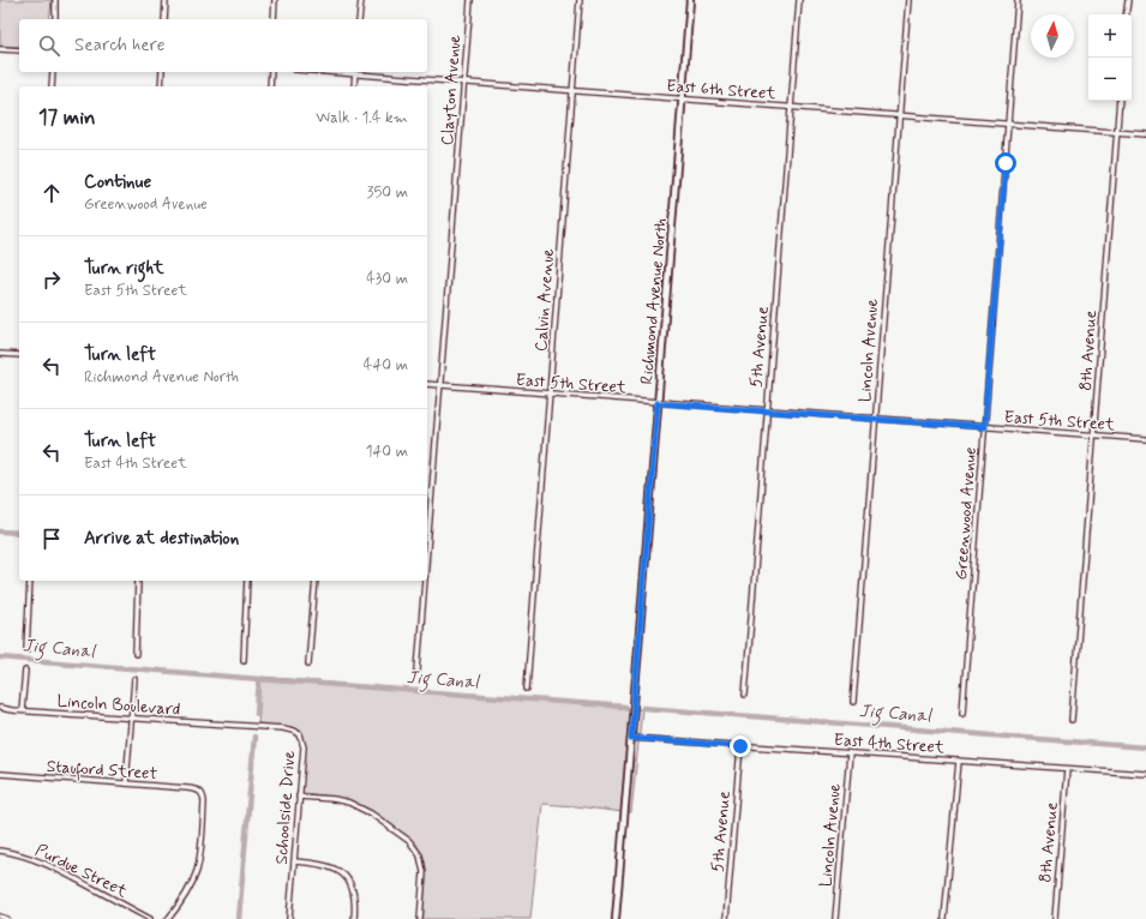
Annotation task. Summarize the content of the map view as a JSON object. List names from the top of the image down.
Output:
{
  "streets": {
    "street": [
      "East 6th Street",
      "Clayton Avenue",
      "Calvin Avenue",
      "Richmond Avenue North",
      "5th Avenue",
      "Lincoln Avenue",
      "8th Avenue",
      "East 5th Street",
      "Greenwood Avenue",
      "Lincoln Boulevard",
      "East 4th Street",
      "Stauford Street",
      "Schoolside Drive",
      "Purdue Street"
    ]
  },
  "crossings": [
    ["East 6th Street", "Clayton Avenue"],
    ["East 6th Street", "Calvin Avenue"],
    ["East 6th Street", "Richmond Avenue North"],
    ["East 6th Street", "5th Avenue"],
    ["East 6th Street", "Lincoln Avenue"],
    ["East 6th Street", "8th Avenue"],
    ["East 6th Street", "Greenwood Avenue"],
    ["Clayton Avenue", "East 5th Street"],
    ["Calvin Avenue", "East 5th Street"],
    ["Richmond Avenue North", "East 5th Street"],
    ["Richmond Avenue North", "East 4th Street"],
    ["5th Avenue", "East 5th Street"],
    ["5th Avenue", "East 4th Street"],
    ["Lincoln Avenue", "East 5th Street"],
    ["Lincoln Avenue", "East 4th Street"],
    ["8th Avenue", "East 5th Street"],
    ["8th Avenue", "East 4th Street"],
    ["East 5th Street", "Greenwood Avenue"],
    ["Lincoln Boulevard", "Schoolside Drive"]
  ],
  "water": ["Jig Canal"],
  "north": "top",
  "page": {
    "map_buttons": ["+", "−"],
    "search": "Search here",
    "heading": ["17 min", "Walk · 1.4 km"],
    "list": [
      ["Continue", "Greenwood Avenue", "350 m"],
      ["Turn right", "East 5th Street", "430 m"],
      ["Turn left", "Richmond Avenue North", "440 m"],
      ["Turn left", "East 4th Street", "140 m"],
      "Arrive at destination"
    ]
  }
}
